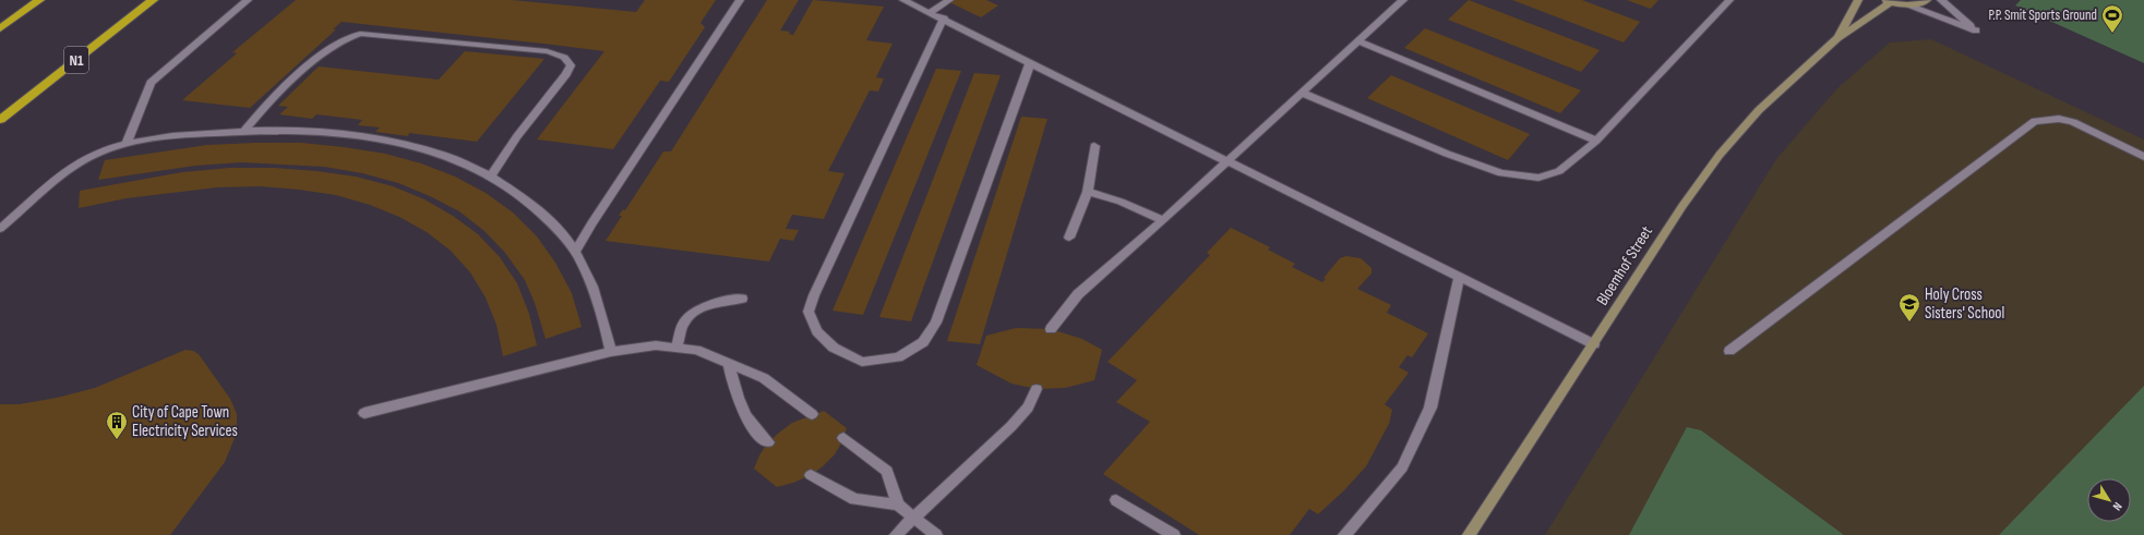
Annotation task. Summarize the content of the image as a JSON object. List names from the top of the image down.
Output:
{
  "streets": {
    "highway": ["N1"],
    "street": ["Bloemhof Street"]
  },
  "places": {
    "sports": ["P.P. Smit Sports Ground"],
    "school or university": ["Holy Cross Sisters' School"],
    "building": ["City of Cape Town Electricity Services"]
  },
  "north": "bottom right"
}
